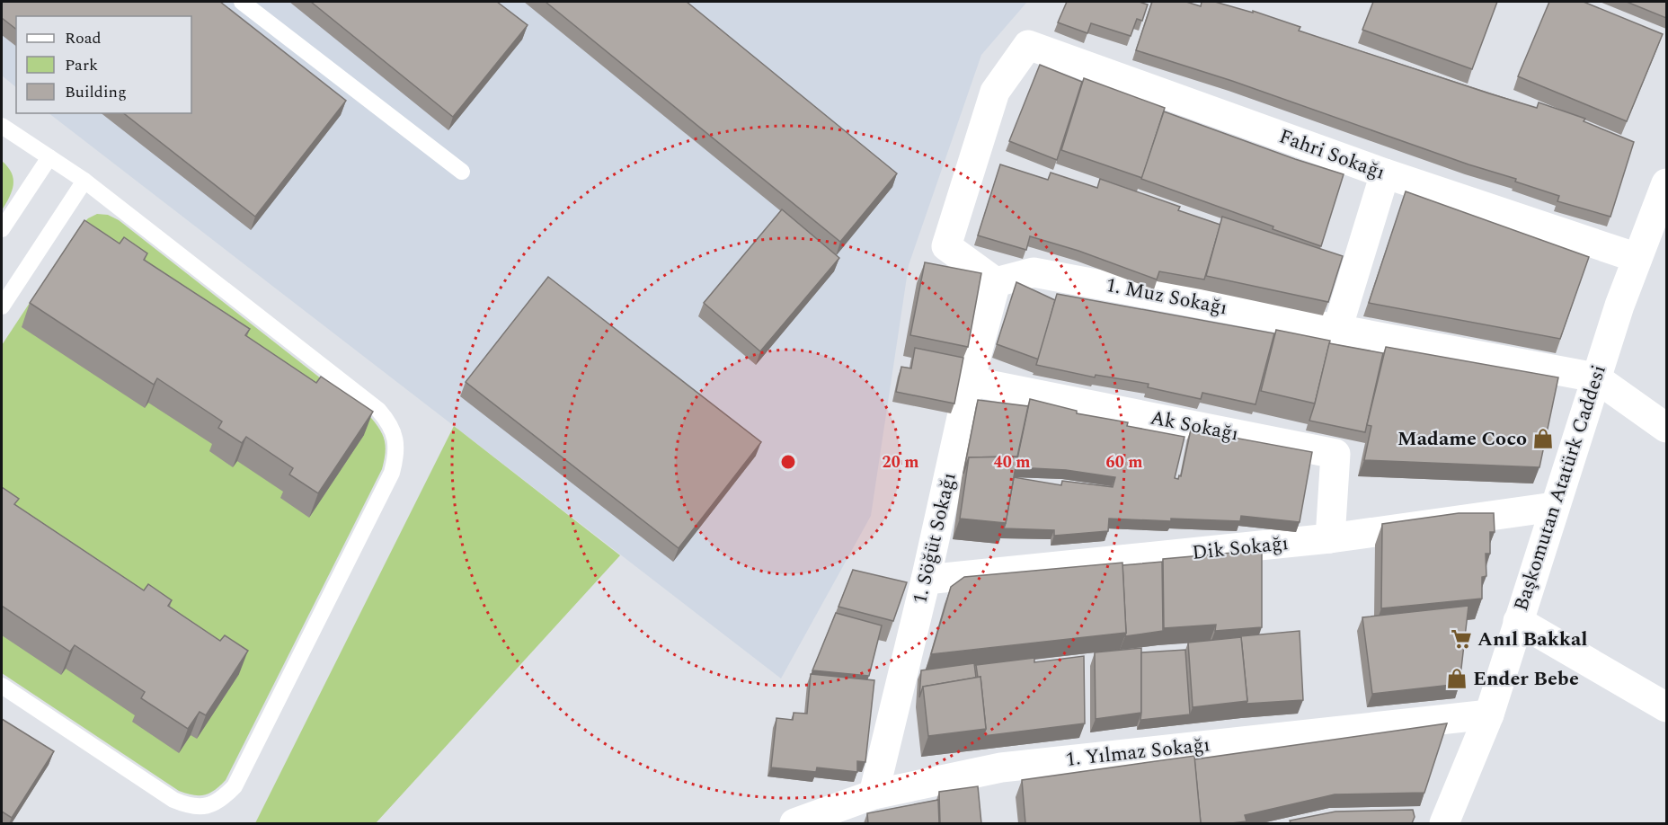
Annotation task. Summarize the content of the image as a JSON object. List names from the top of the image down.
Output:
{
  "streets": {
    "street": [
      "Fahri Sokağı",
      "1. Muz Sokağı",
      "Ak Sokağı",
      "Başkomutan Atatürk Caddesi",
      "1. Söğüt Sokağı",
      "Dik Sokağı",
      "1. Yılmaz Sokağı"
    ]
  },
  "crossings": [
    ["Fahri Sokağı", "1. Muz Sokağı"],
    ["Fahri Sokağı", "Başkomutan Atatürk Caddesi"],
    ["Fahri Sokağı", "1. Söğüt Sokağı"],
    ["1. Muz Sokağı", "Başkomutan Atatürk Caddesi"],
    ["1. Muz Sokağı", "1. Söğüt Sokağı"],
    ["Ak Sokağı", "1. Söğüt Sokağı"],
    ["Ak Sokağı", "Dik Sokağı"],
    ["Başkomutan Atatürk Caddesi", "Dik Sokağı"],
    ["Başkomutan Atatürk Caddesi", "1. Yılmaz Sokağı"],
    ["1. Söğüt Sokağı", "Dik Sokağı"],
    ["1. Söğüt Sokağı", "1. Yılmaz Sokağı"]
  ],
  "places": {
    "shop": ["Madame Coco", "Ender Bebe"],
    "supermarket": ["Anıl Bakkal"]
  },
  "legend": ["Road", "Park", "Building"],
  "rings": ["20 m", "40 m", "60 m"]
}
